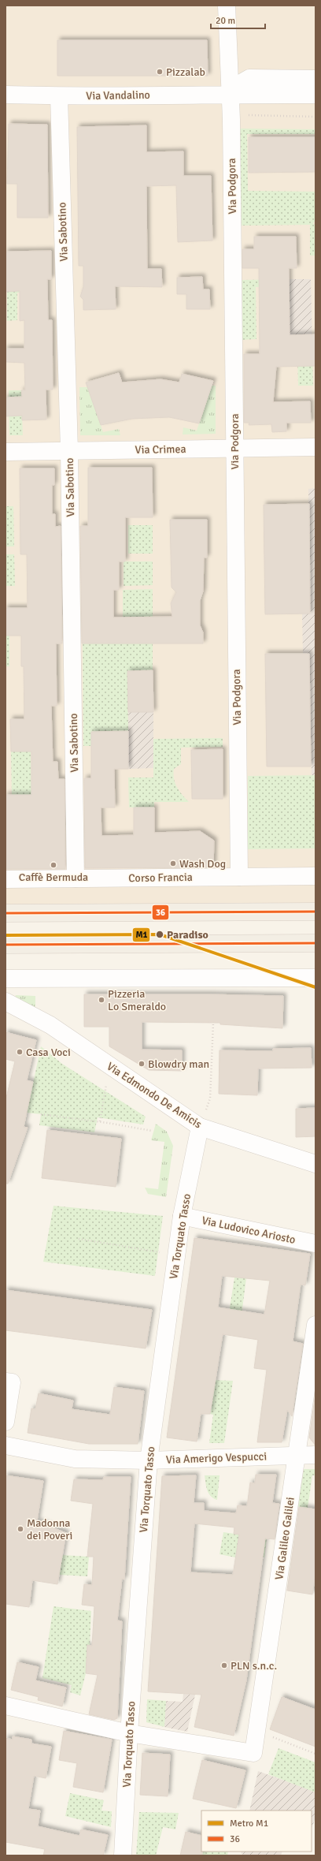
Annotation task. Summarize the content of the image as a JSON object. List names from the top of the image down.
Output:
{
  "streets": {
    "street": [
      "Via Vandalino",
      "Via Podgora",
      "Via Sabotino",
      "Via Crimea",
      "Corso Francia",
      "Via Edmondo De Amicis",
      "Via Ludovico Ariosto",
      "Via Torquato Tasso",
      "Via Amerigo Vespucci",
      "Via Galileo Galilei"
    ]
  },
  "crossings": [
    ["Via Vandalino", "Via Podgora"],
    ["Via Vandalino", "Via Sabotino"],
    ["Via Podgora", "Via Crimea"],
    ["Via Podgora", "Corso Francia"],
    ["Via Sabotino", "Via Crimea"],
    ["Via Sabotino", "Corso Francia"],
    ["Via Edmondo De Amicis", "Via Torquato Tasso"],
    ["Via Ludovico Ariosto", "Via Torquato Tasso"],
    ["Via Torquato Tasso", "Via Amerigo Vespucci"],
    ["Via Torquato Tasso", "Via Galileo Galilei"],
    ["Via Amerigo Vespucci", "Via Galileo Galilei"]
  ],
  "places": [
    "Pizzalab",
    "Wash Dog",
    "Caffè Bermuda",
    "Paradiso",
    "Pizzeria Lo Smeraldo",
    "Casa Voci",
    "Blowdry man",
    "Madonna dei Poveri",
    "PLN s.n.c."
  ],
  "lines": ["transit line 36", "metro line M1"],
  "legend": ["Metro M1", "36"],
  "scale_bar": "20 m"
}
